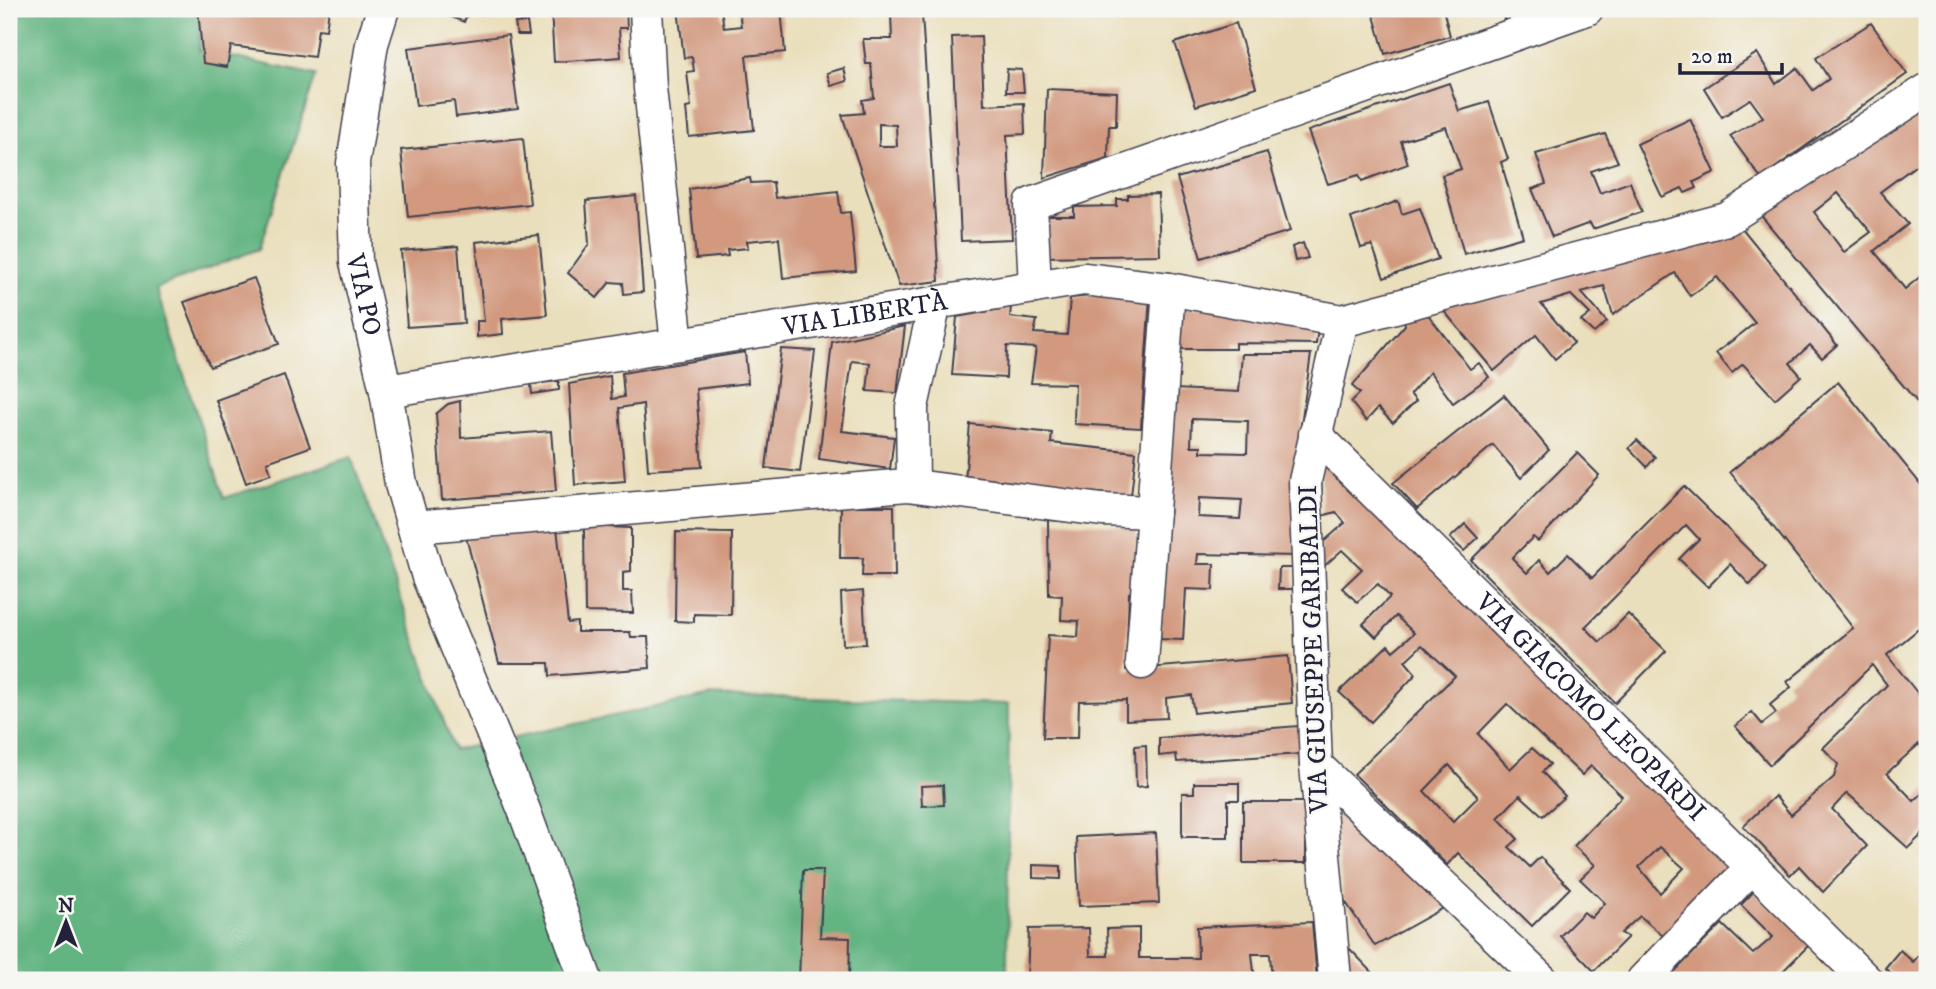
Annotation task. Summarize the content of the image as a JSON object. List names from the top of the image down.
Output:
{
  "streets": {
    "street": [
      "VIA PO",
      "VIA LIBERTÀ",
      "VIA GIUSEPPE GARIBALDI",
      "VIA GIACOMO LEOPARDI"
    ]
  },
  "crossings": [
    ["VIA PO", "VIA LIBERTÀ"],
    ["VIA LIBERTÀ", "VIA GIUSEPPE GARIBALDI"],
    ["VIA GIUSEPPE GARIBALDI", "VIA GIACOMO LEOPARDI"]
  ],
  "scale_bar": "20 m",
  "north": "top"
}
